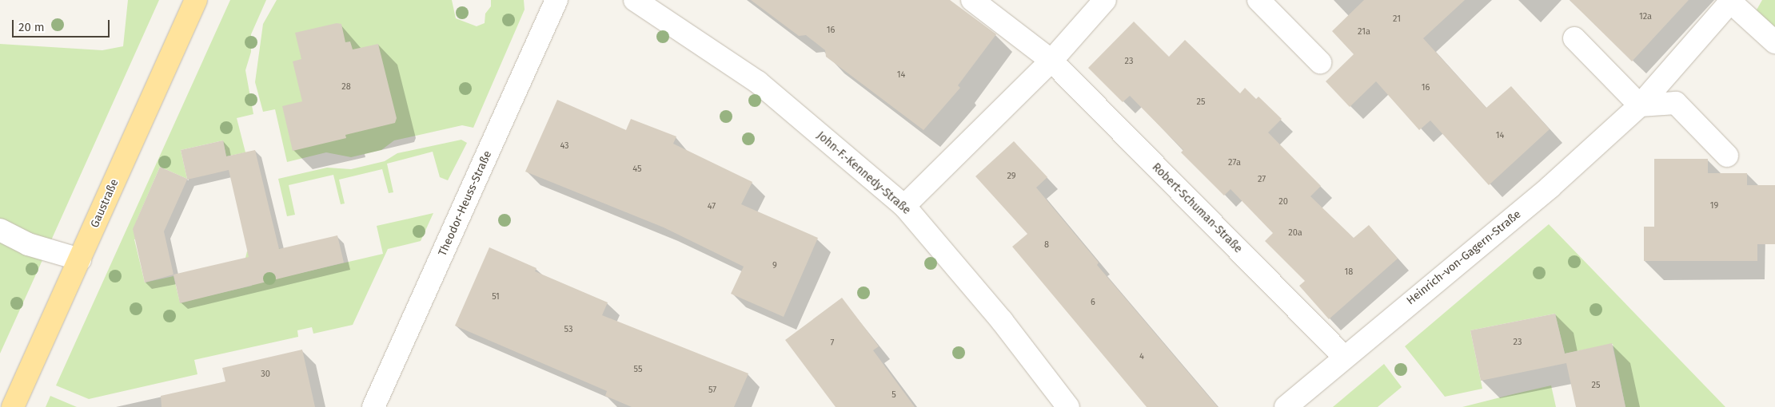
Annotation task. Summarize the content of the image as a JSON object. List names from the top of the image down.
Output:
{
  "streets": {
    "main road": ["Gaustraße"],
    "street": [
      "John-F.-Kennedy-Straße",
      "Theodor-Heuss-Straße",
      "Robert-Schuman-Straße",
      "Heinrich-von-Gagern-Straße"
    ]
  },
  "crossings": [
    ["Robert-Schuman-Straße", "Heinrich-von-Gagern-Straße"]
  ],
  "house_numbers": [
    "12a",
    "21",
    "16",
    "21a",
    "23",
    "14",
    "28",
    "16",
    "25",
    "14",
    "43",
    "27a",
    "45",
    "29",
    "27",
    "20",
    "19",
    "47",
    "20a",
    "8",
    "9",
    "18",
    "51",
    "6",
    "53",
    "23",
    "7",
    "4",
    "55",
    "30",
    "25",
    "57",
    "5"
  ],
  "scale_bar": "20 m"
}
